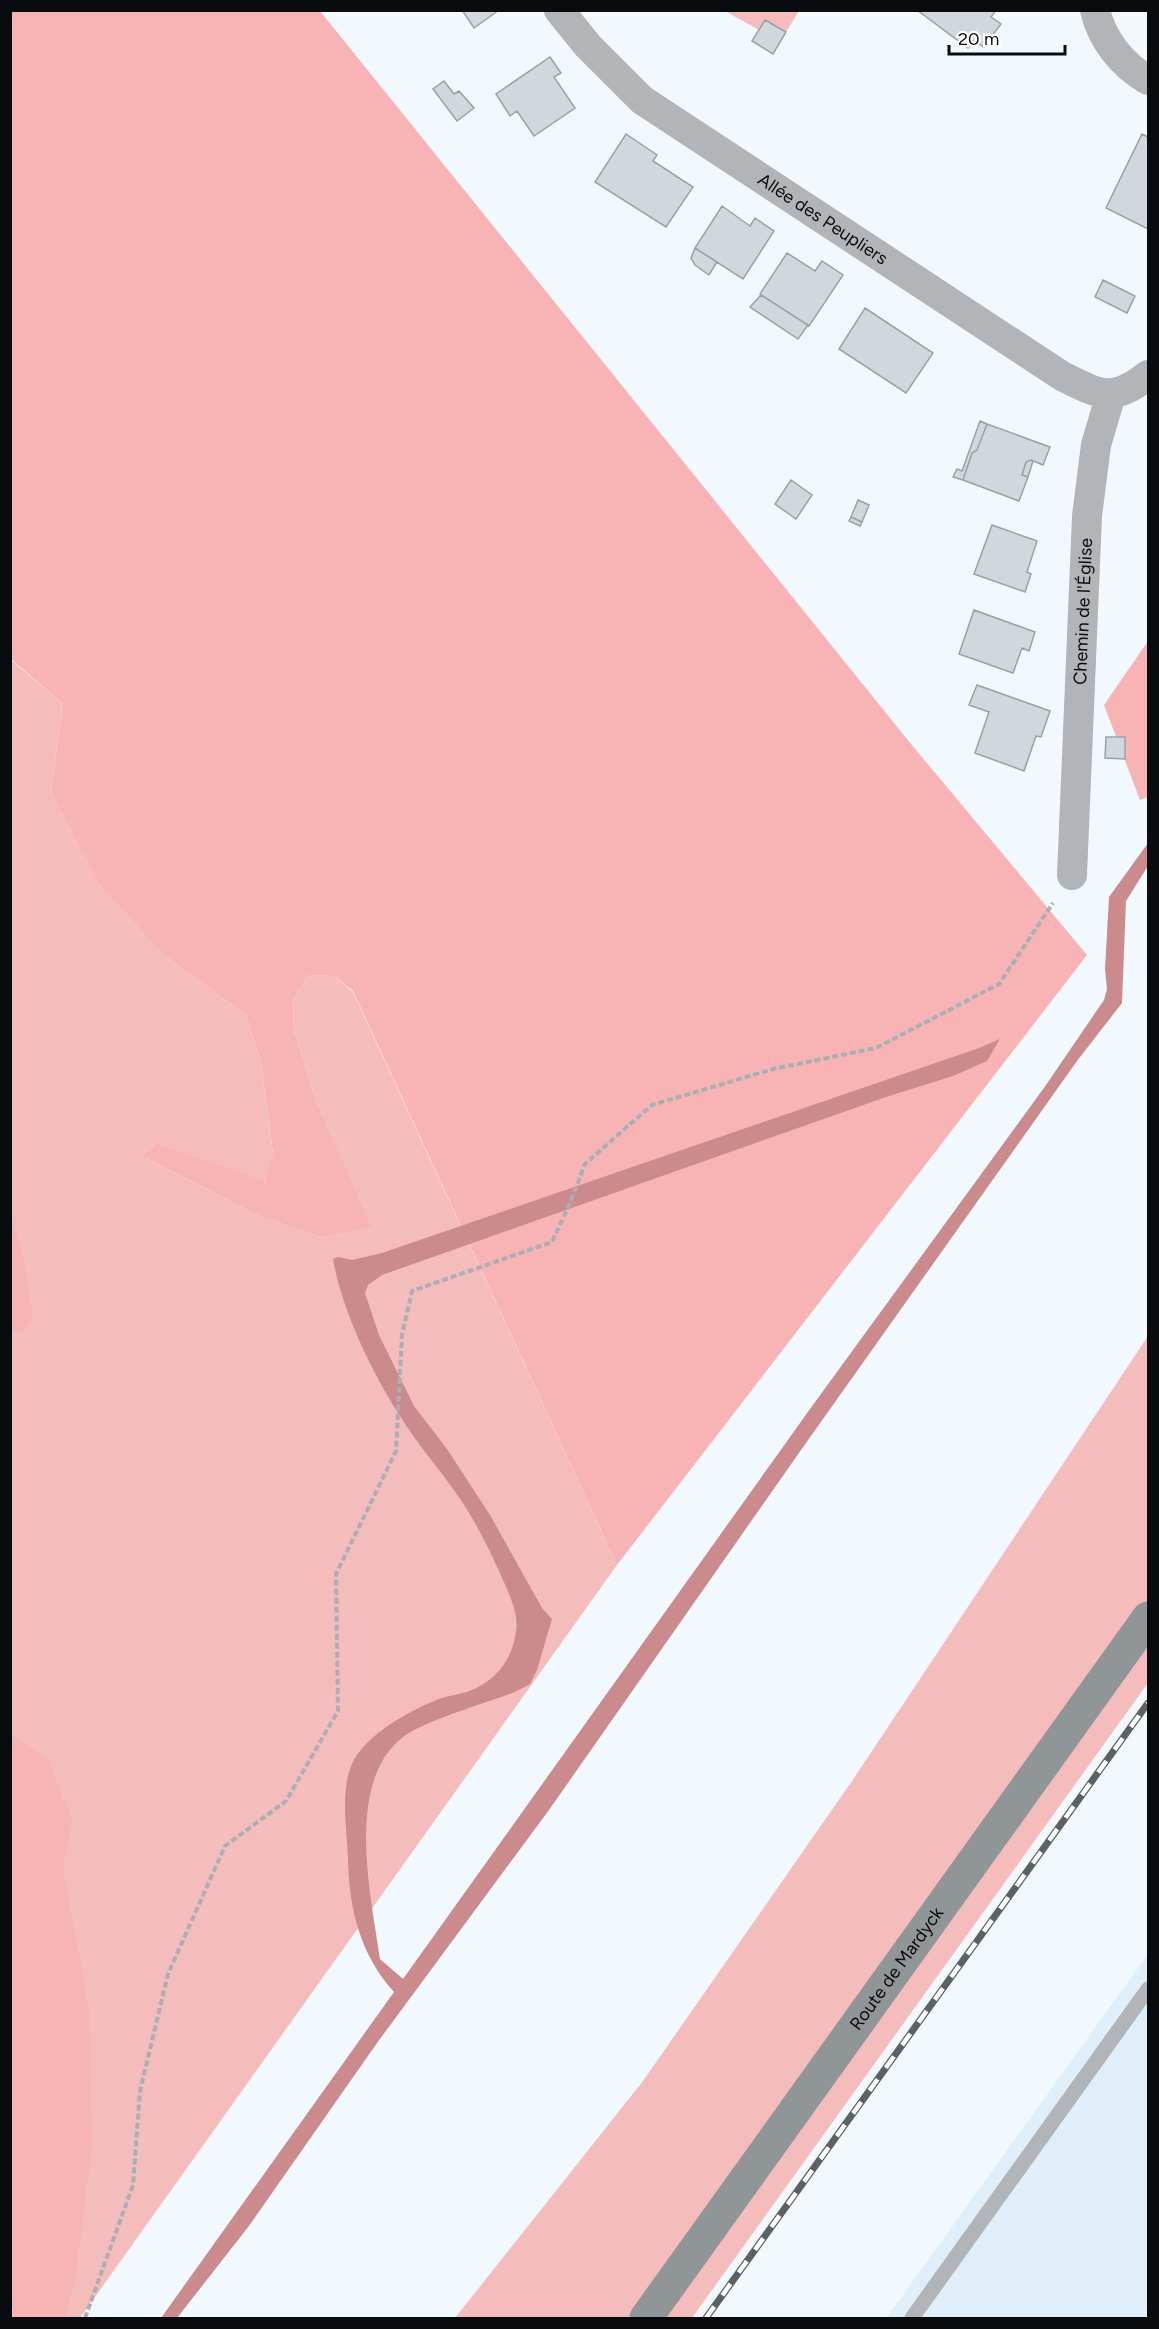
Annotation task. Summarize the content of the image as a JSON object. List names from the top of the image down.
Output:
{
  "streets": {
    "main road": ["Route de Mardyck"],
    "street": ["Allée des Peupliers", "Chemin de l'Église"]
  },
  "crossings": [
    ["Allée des Peupliers", "Chemin de l'Église"]
  ],
  "scale_bar": "20 m"
}
